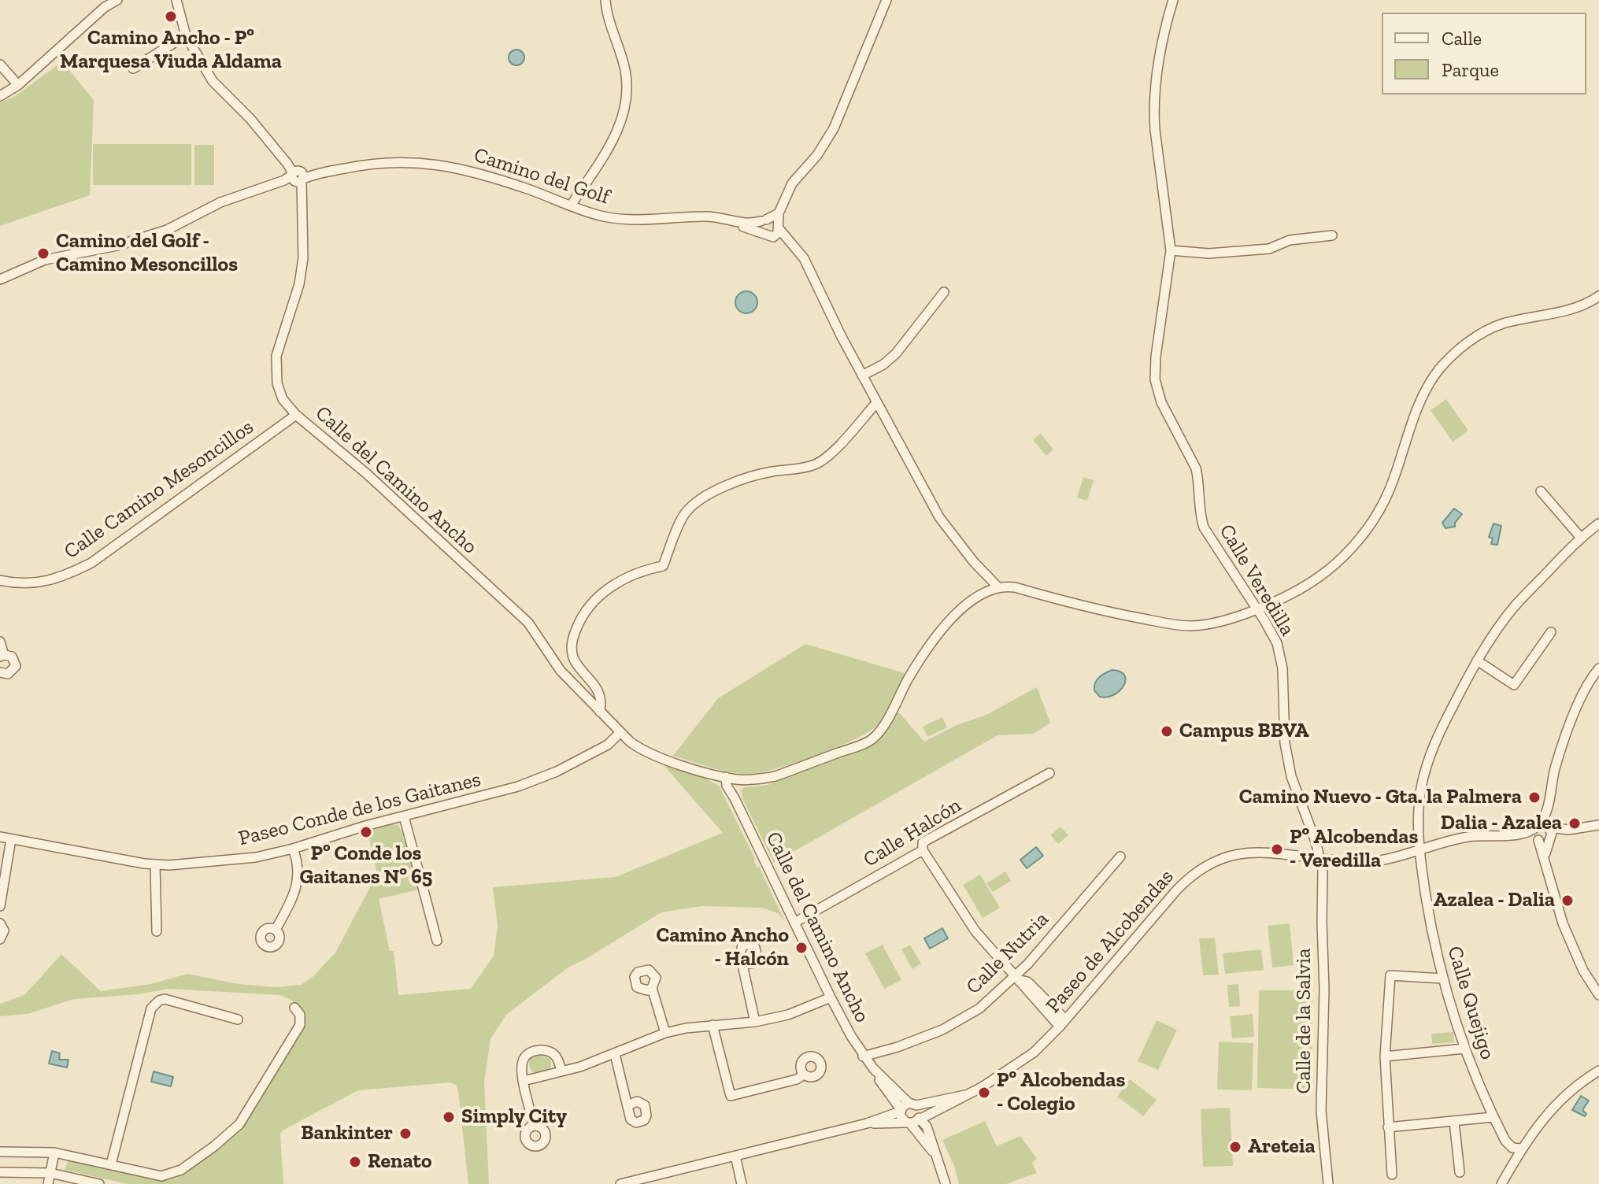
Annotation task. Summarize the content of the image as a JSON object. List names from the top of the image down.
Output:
{
  "streets": {
    "street": [
      "Camino del Golf",
      "Calle del Camino Ancho",
      "Calle Camino Mesoncillos",
      "Calle Veredilla",
      "Paseo Conde de los Gaitanes",
      "Calle Halcón",
      "Paseo de Alcobendas",
      "Calle Nutria",
      "Calle Quejigo",
      "Calle de la Salvia"
    ]
  },
  "crossings": [
    ["Camino del Golf", "Calle del Camino Ancho"],
    ["Calle del Camino Ancho", "Calle Camino Mesoncillos"],
    ["Calle del Camino Ancho", "Paseo Conde de los Gaitanes"],
    ["Calle del Camino Ancho", "Calle Halcón"],
    ["Calle del Camino Ancho", "Paseo de Alcobendas"],
    ["Calle del Camino Ancho", "Calle Nutria"],
    ["Calle Veredilla", "Paseo de Alcobendas"],
    ["Calle Veredilla", "Calle de la Salvia"],
    ["Paseo de Alcobendas", "Calle Quejigo"],
    ["Paseo de Alcobendas", "Calle de la Salvia"]
  ],
  "places": [
    "Camino Ancho - Pº Marquesa Viuda Aldama",
    "Camino del Golf - Camino Mesoncillos",
    "Campus BBVA",
    "Camino Nuevo - Gta. la Palmera",
    "Dalia - Azalea",
    "Pº Conde los Gaitanes Nº 65",
    "Pº Alcobendas - Veredilla",
    "Azalea - Dalia",
    "Camino Ancho - Halcón",
    "Pº Alcobendas - Colegio",
    "Simply City",
    "Bankinter",
    "Areteia",
    "Renato"
  ],
  "legend": ["Calle", "Parque"]
}
